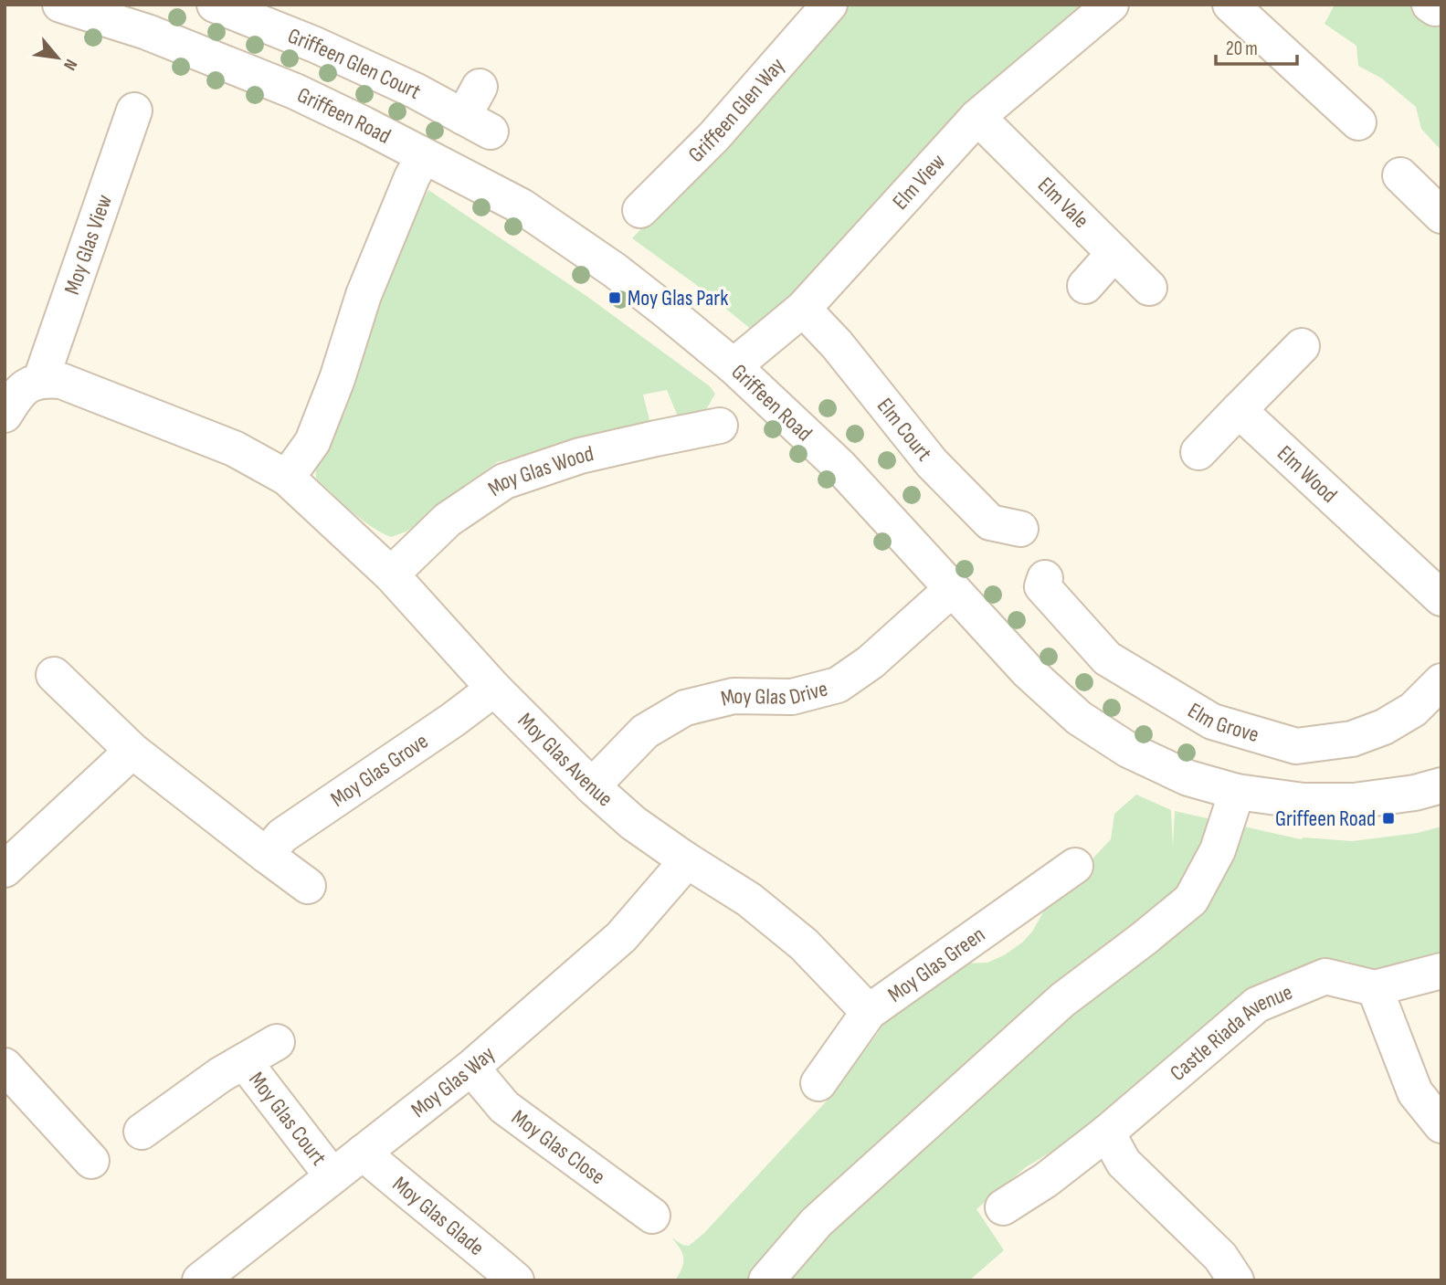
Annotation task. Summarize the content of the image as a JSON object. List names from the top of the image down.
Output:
{
  "streets": {
    "street": [
      "Griffeen Glen Court",
      "Griffeen Glen Way",
      "Griffeen Road",
      "Elm View",
      "Elm Vale",
      "Moy Glas View",
      "Elm Court",
      "Elm Wood",
      "Moy Glas Wood",
      "Moy Glas Drive",
      "Elm Grove",
      "Moy Glas Avenue",
      "Moy Glas Grove",
      "Moy Glas Green",
      "Castle Riada Avenue",
      "Moy Glas Way",
      "Moy Glas Court",
      "Moy Glas Close",
      "Moy Glas Glade"
    ]
  },
  "crossings": [
    ["Griffeen Road", "Elm View"],
    ["Griffeen Road", "Moy Glas Drive"],
    ["Elm View", "Elm Vale"],
    ["Elm View", "Elm Court"],
    ["Moy Glas Wood", "Moy Glas Avenue"],
    ["Moy Glas Drive", "Moy Glas Avenue"],
    ["Moy Glas Avenue", "Moy Glas Grove"],
    ["Moy Glas Avenue", "Moy Glas Green"],
    ["Moy Glas Avenue", "Moy Glas Way"],
    ["Moy Glas Way", "Moy Glas Court"],
    ["Moy Glas Way", "Moy Glas Close"],
    ["Moy Glas Way", "Moy Glas Glade"]
  ],
  "places": {
    "transit": ["Moy Glas Park", "Griffeen Road"]
  },
  "scale_bar": "20 m",
  "north": "bottom right"
}
